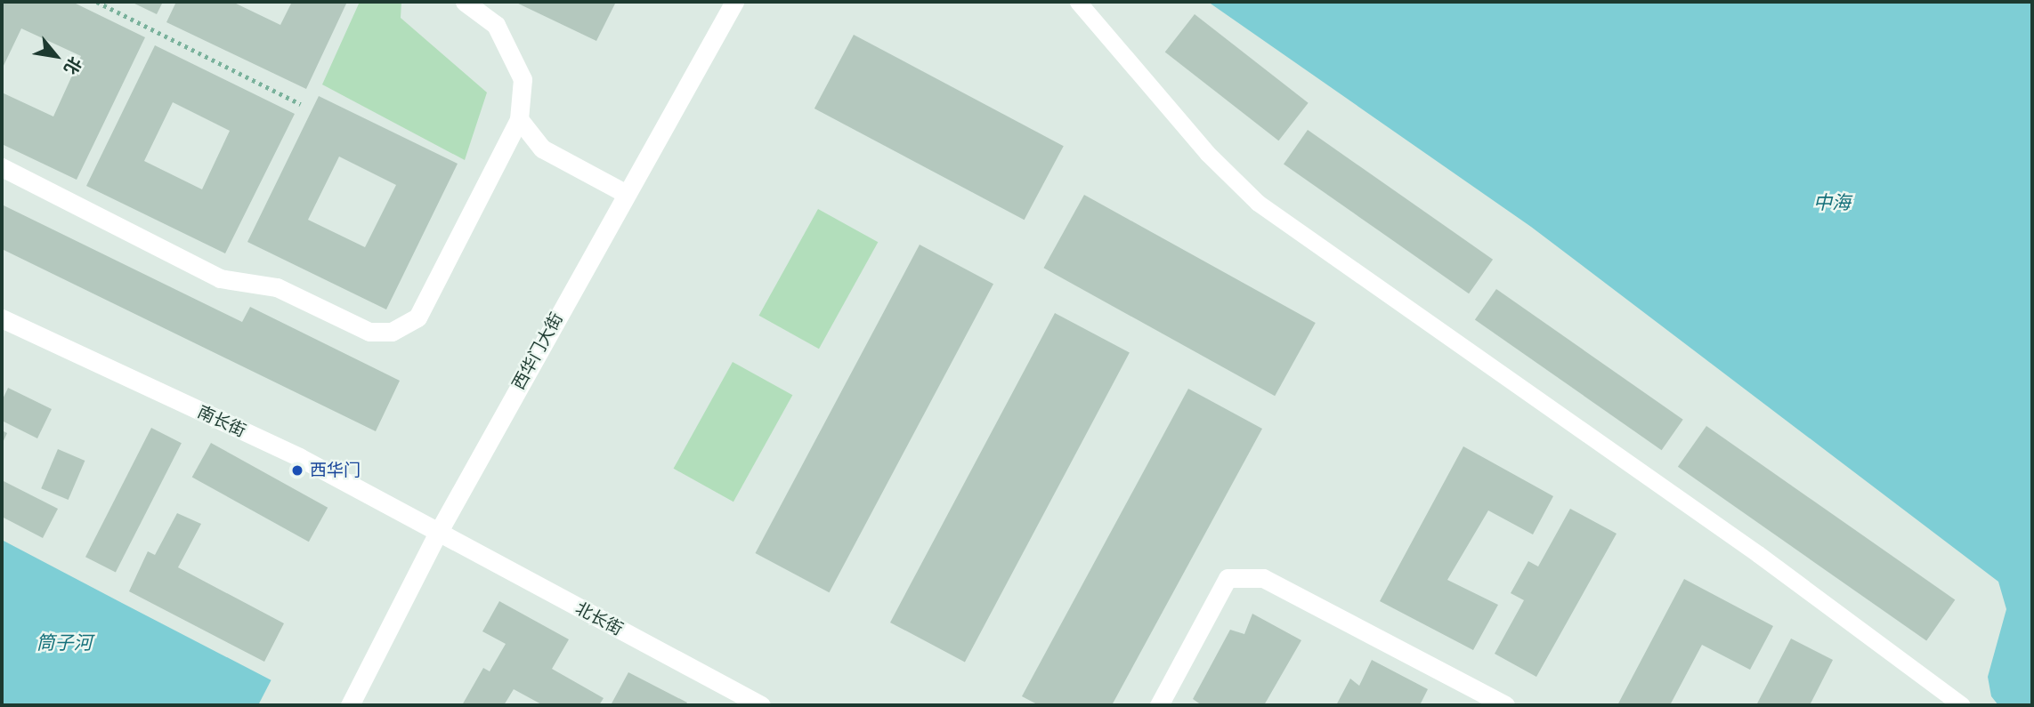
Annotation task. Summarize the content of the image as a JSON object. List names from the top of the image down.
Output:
{
  "streets": {
    "street": ["西华门大街", "南长街", "北长街"]
  },
  "crossings": [
    ["西华门大街", "南长街"],
    ["西华门大街", "北长街"],
    ["南长街", "北长街"]
  ],
  "water": ["中海", "筒子河"],
  "places": ["西华门"],
  "north": "bottom right"
}
